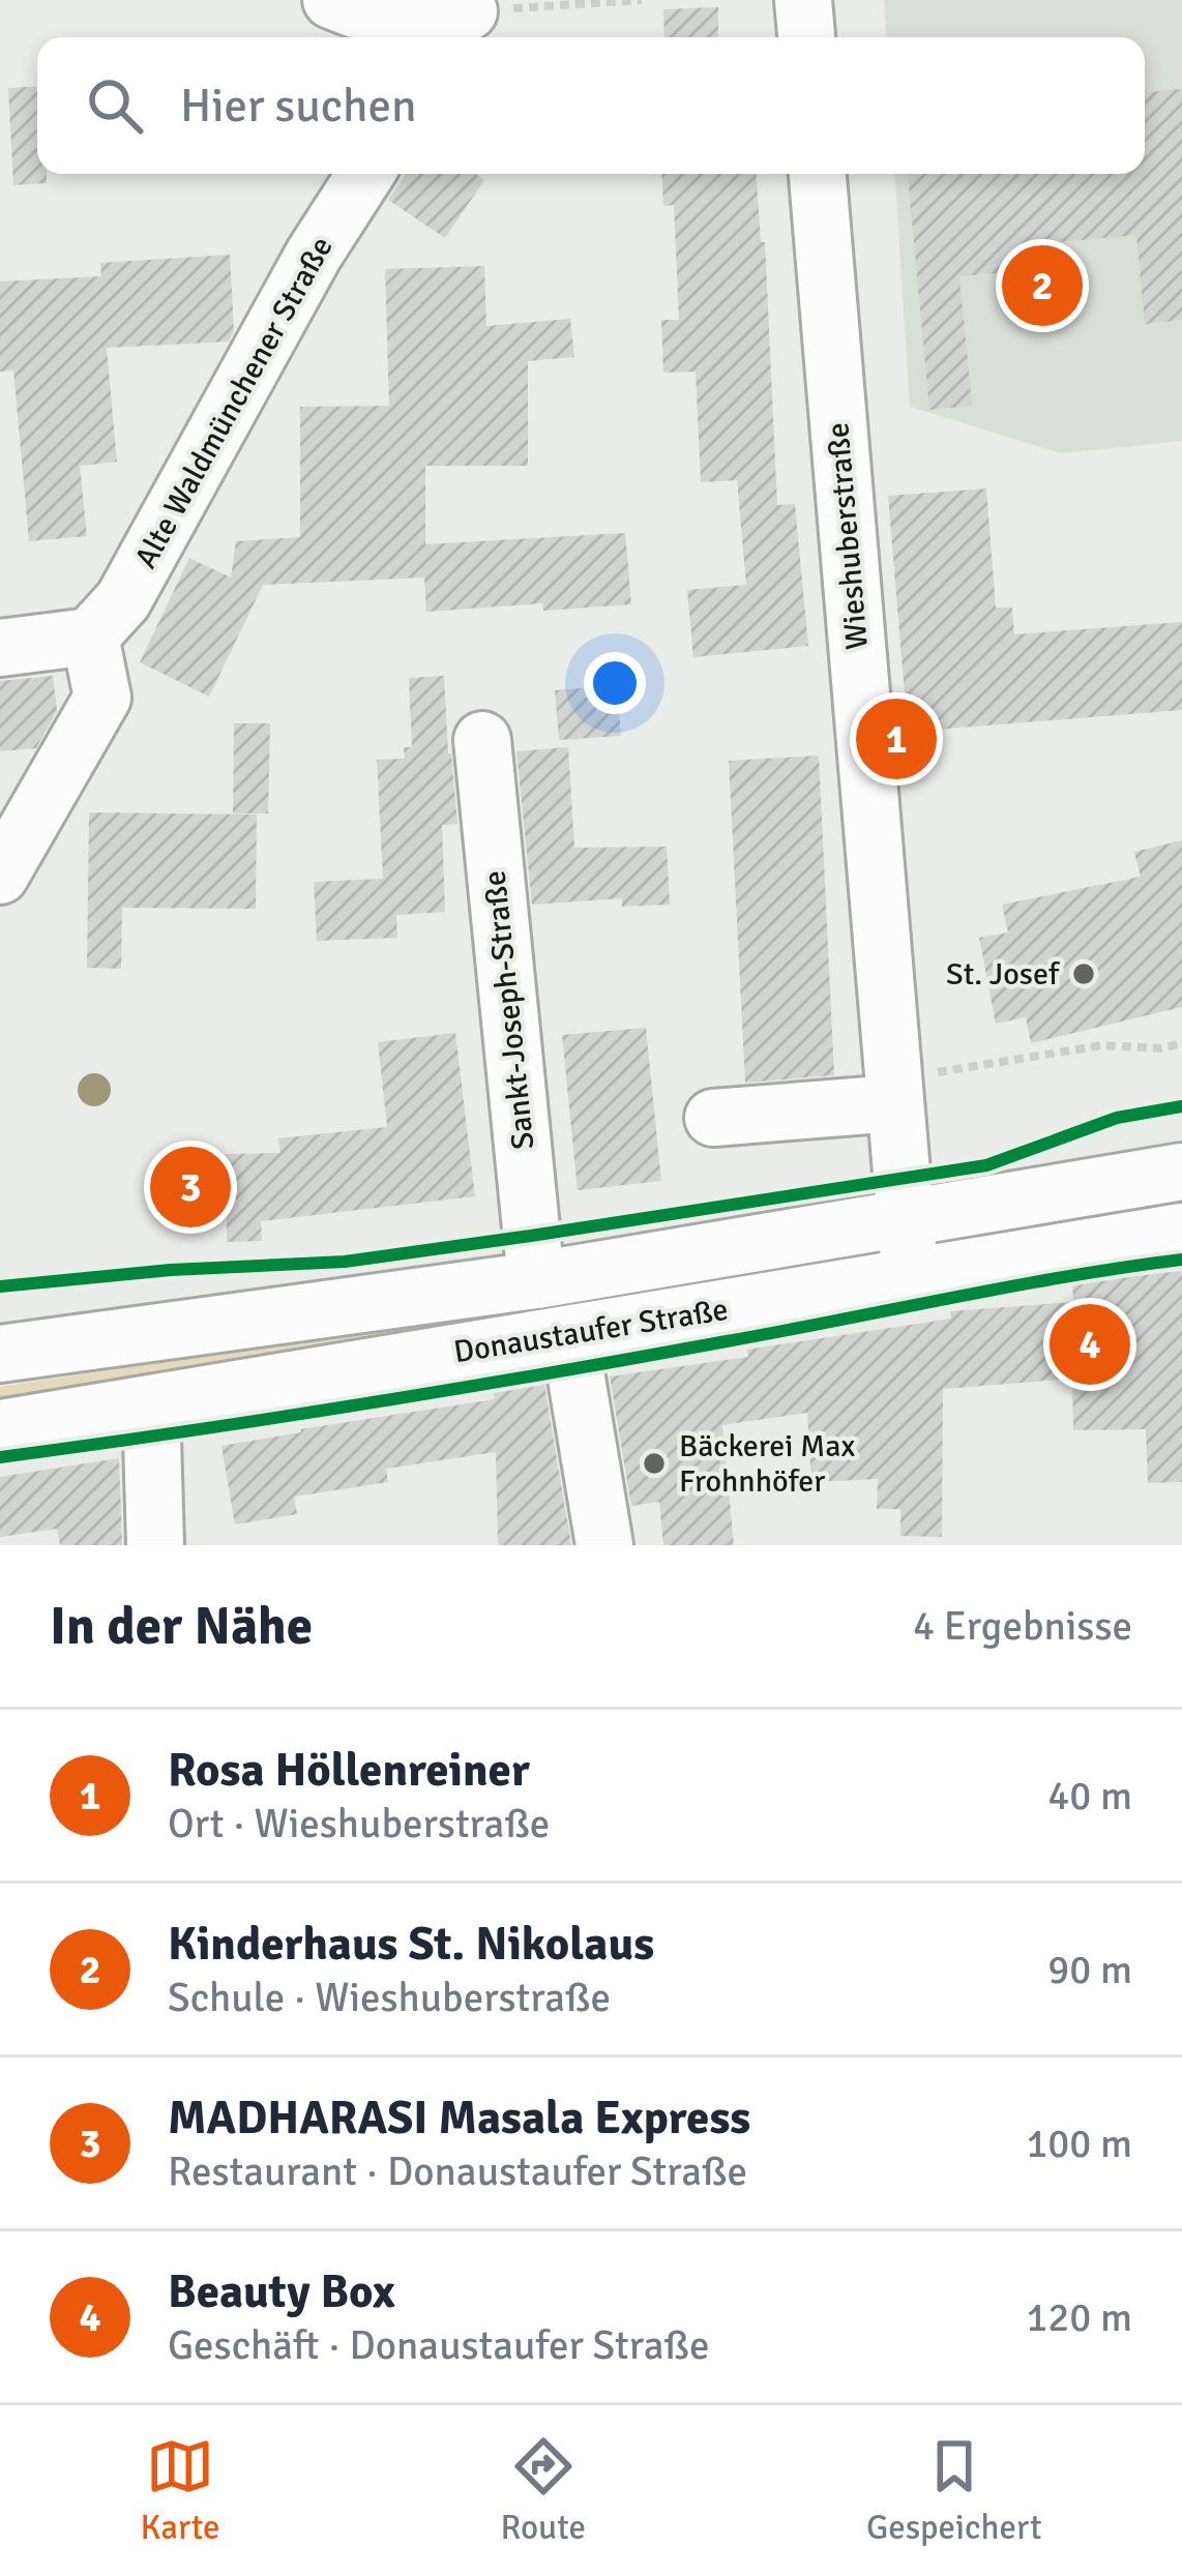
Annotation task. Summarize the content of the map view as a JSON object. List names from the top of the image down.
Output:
{
  "streets": {
    "street": [
      "Alte Waldmünchener Straße",
      "Wieshuberstraße",
      "Sankt-Joseph-Straße",
      "Donaustaufer Straße"
    ]
  },
  "crossings": [
    ["Wieshuberstraße", "Donaustaufer Straße"],
    ["Sankt-Joseph-Straße", "Donaustaufer Straße"]
  ],
  "places": ["St. Josef", "Bäckerei Max Frohnhöfer"],
  "page": {
    "search": "Hier suchen",
    "pins": [
      "2",
      "1",
      "3",
      "4"
    ],
    "heading": ["In der Nähe", "4 Ergebnisse"],
    "list": [
      {
        "mark": "1",
        "name": "Rosa Höllenreiner",
        "note": "Ort · Wieshuberstraße",
        "value": "40 m"
      },
      {
        "mark": "2",
        "name": "Kinderhaus St. Nikolaus",
        "note": "Schule · Wieshuberstraße",
        "value": "90 m"
      },
      {
        "mark": "3",
        "name": "MADHARASI Masala Express",
        "note": "Restaurant · Donaustaufer Straße",
        "value": "100 m"
      },
      {
        "mark": "4",
        "name": "Beauty Box",
        "note": "Geschäft · Donaustaufer Straße",
        "value": "120 m"
      }
    ],
    "nav": ["Karte", "Route", "Gespeichert"]
  }
}
